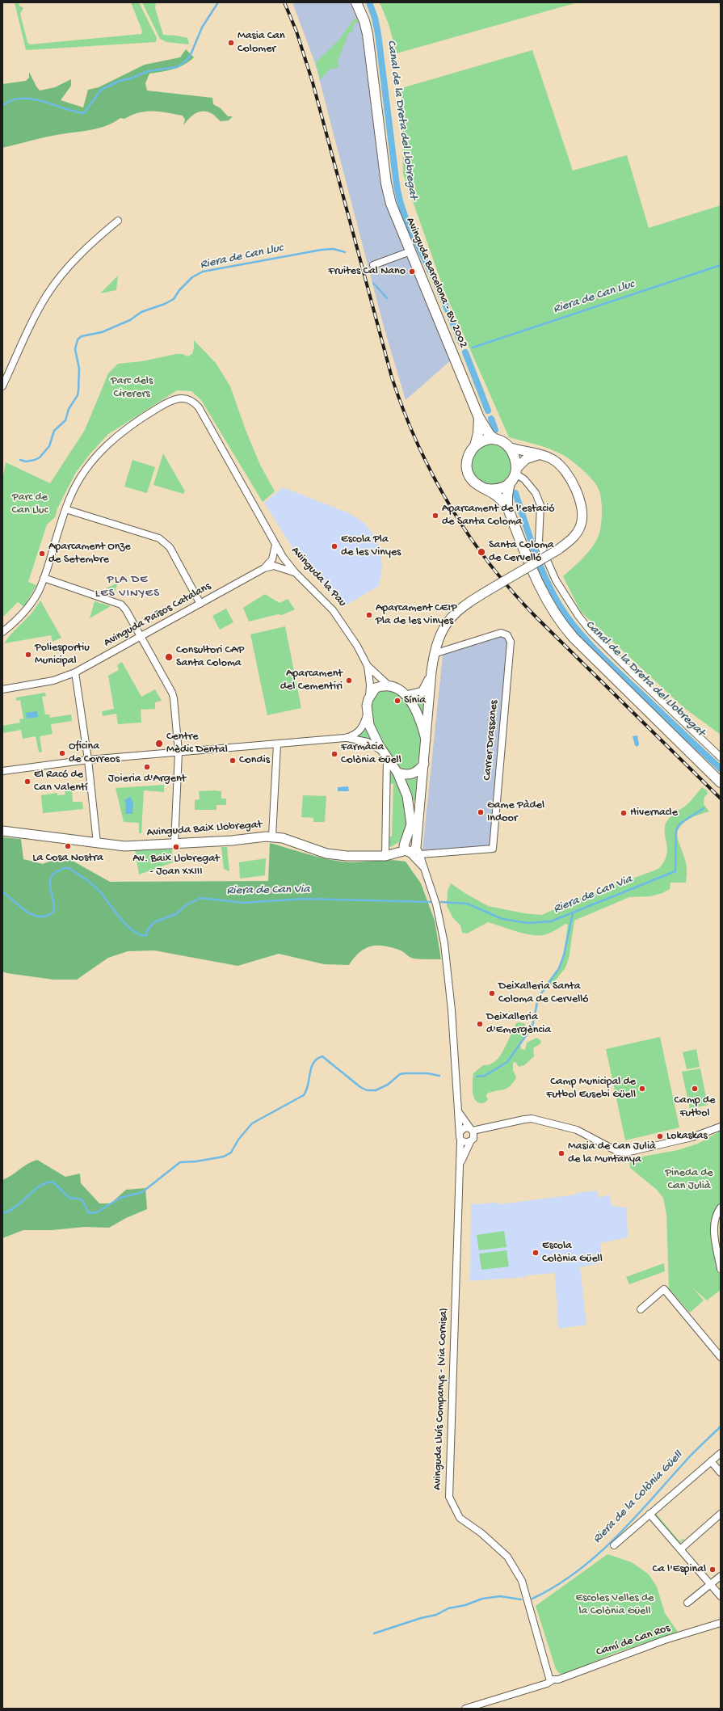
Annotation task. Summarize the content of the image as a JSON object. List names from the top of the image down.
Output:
{
  "streets": {
    "main road": ["Avinguda Barcelona - BV 2002"],
    "street": [
      "Avinguda la Pau",
      "Avinguda Països Catalans",
      "Carrer Drassanes",
      "Avinguda Baix Llobregat",
      "Avinguda Lluís Companys - (Via Cornisa)",
      "Camí de Can Ros"
    ]
  },
  "crossings": [
    ["Avinguda la Pau", "Avinguda Països Catalans"],
    ["Carrer Drassanes", "Avinguda Baix Llobregat"],
    ["Avinguda Lluís Companys - (Via Cornisa)", "Camí de Can Ros"]
  ],
  "districts": ["PLA DE LES VINYES"],
  "water": [
    "Canal de la Dreta del Llobregat",
    "Riera de Can Lluc",
    "Riera de Can Via",
    "Riera de la Colònia Güell"
  ],
  "parks": [
    "Parc dels Cirerers",
    "Parc de Can Lluc",
    "Pineda de Can Julià",
    "Escoles Velles de la Colònia Güell"
  ],
  "places": [
    "Masia Can Colomer",
    "Fruites Cal Nano",
    "Aparcament de l'estació de Santa Coloma",
    "Escola Pla de les Vinyes",
    "Santa Coloma de Cervelló",
    "Aparcament Onze de Setembre",
    "Aparcament CEIP Pla de les Vinyes",
    "Poliesportiu Municipal",
    "Consultori CAP Santa Coloma",
    "Aparcament del Cementiri",
    "Sínia",
    "Centre Mèdic Dental",
    "Oficina de Correos",
    "Farmàcia Colònia Güell",
    "Condis",
    "Joieria d'Argent",
    "El Racó de Can Valentí",
    "Game Pàdel Indoor",
    "Hivernacle",
    "La Cosa Nostra",
    "Av. Baix Llobregat - Joan XXIII",
    "Deixalleria Santa Coloma de Cervelló",
    "Deixalleria d'Emergència",
    "Camp Municipal de Futbol Eusebi Güell",
    "Camp de Futbol",
    "Lokaskas",
    "Masia de Can Julià de la Muntanya",
    "Escola Colònia Güell",
    "Ca l'Espinal"
  ]
}
